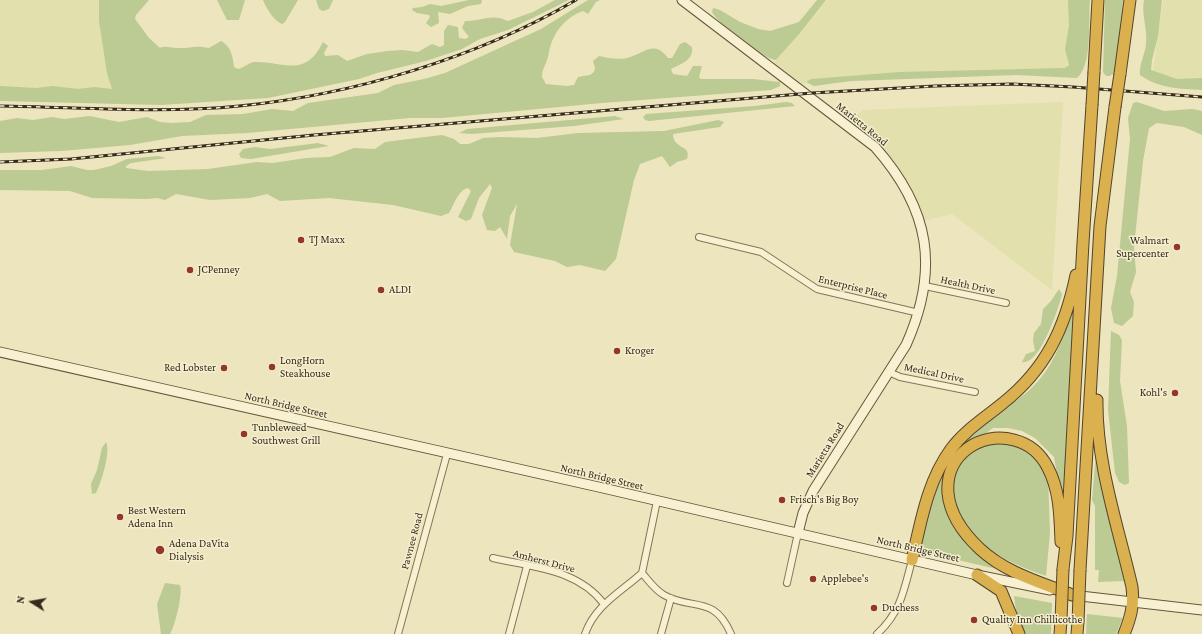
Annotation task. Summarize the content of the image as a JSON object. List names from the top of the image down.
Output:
{
  "streets": {
    "main road": ["Marietta Road", "North Bridge Street"],
    "street": [
      "Health Drive",
      "Enterprise Place",
      "Medical Drive",
      "Pawnee Road",
      "Amherst Drive"
    ]
  },
  "crossings": [
    ["Marietta Road", "Health Drive"],
    ["Marietta Road", "Enterprise Place"],
    ["Marietta Road", "Medical Drive"],
    ["Marietta Road", "North Bridge Street"],
    ["North Bridge Street", "Pawnee Road"]
  ],
  "places": [
    "TJ Maxx",
    "Walmart Supercenter",
    "JCPenney",
    "ALDI",
    "Kroger",
    "LongHorn Steakhouse",
    "Red Lobster",
    "Kohl's",
    "Tunbleweed Southwest Grill",
    "Frisch's Big Boy",
    "Best Western Adena Inn",
    "Adena DaVita Dialysis",
    "Applebee's",
    "Duchess",
    "Quality Inn Chillicothe"
  ],
  "north": "left"
}
